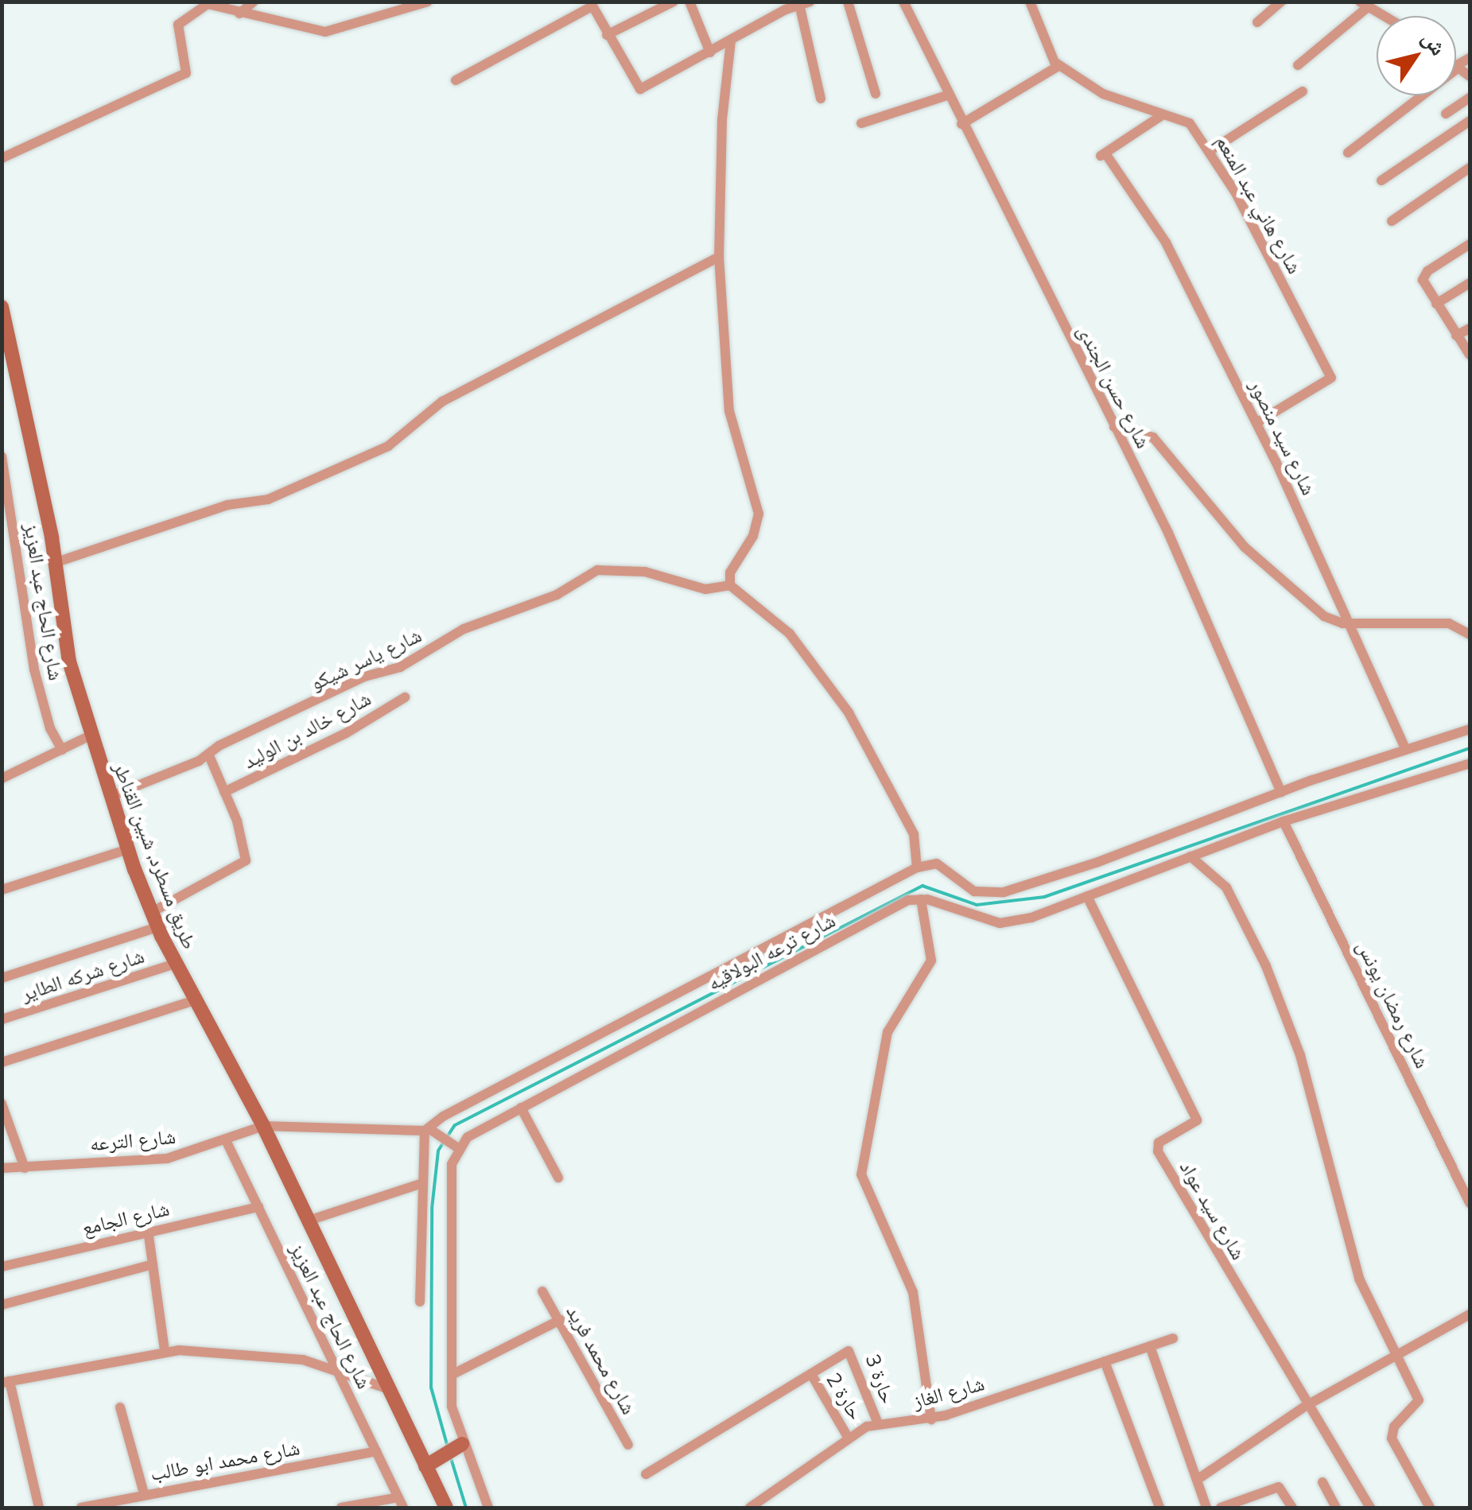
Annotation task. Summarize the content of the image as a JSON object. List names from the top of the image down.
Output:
{
  "streets": {
    "main road": ["طريق مسطرد, شبين القناطر"],
    "street": [
      "شارع هاني عبد المنعم",
      "شارع حسن الجندى",
      "شارع سيد منصور",
      "شارع الحاج عبد العزيز",
      "شارع ياسر شيكو",
      "شارع خالد بن الوليد",
      "شارع ترعه البولاقيه",
      "شارع شركه الطاير",
      "شارع رمضان يونس",
      "شارع الترعه",
      "شارع سيد عواد",
      "شارع الجامع",
      "شارع محمد فريد",
      "حارة 3",
      "شارع الغاز",
      "حارة 2",
      "شارع محمد ابو طالب"
    ]
  },
  "crossings": [
    ["شارع هاني عبد المنعم", "شارع سيد منصور"],
    ["شارع الحاج عبد العزيز", "شارع الترعه"],
    ["شارع الحاج عبد العزيز", "شارع الجامع"],
    ["شارع الحاج عبد العزيز", "شارع محمد ابو طالب"],
    ["شارع ياسر شيكو", "طريق مسطرد, شبين القناطر"],
    ["طريق مسطرد, شبين القناطر", "شارع ترعه البولاقيه"],
    ["طريق مسطرد, شبين القناطر", "شارع شركه الطاير"],
    ["طريق مسطرد, شبين القناطر", "شارع الترعه"],
    ["شارع ترعه البولاقيه", "شارع الترعه"],
    ["حارة 3", "شارع الغاز"],
    ["حارة 3", "حارة 2"],
    ["شارع الغاز", "حارة 2"]
  ],
  "north": "top right"
}
